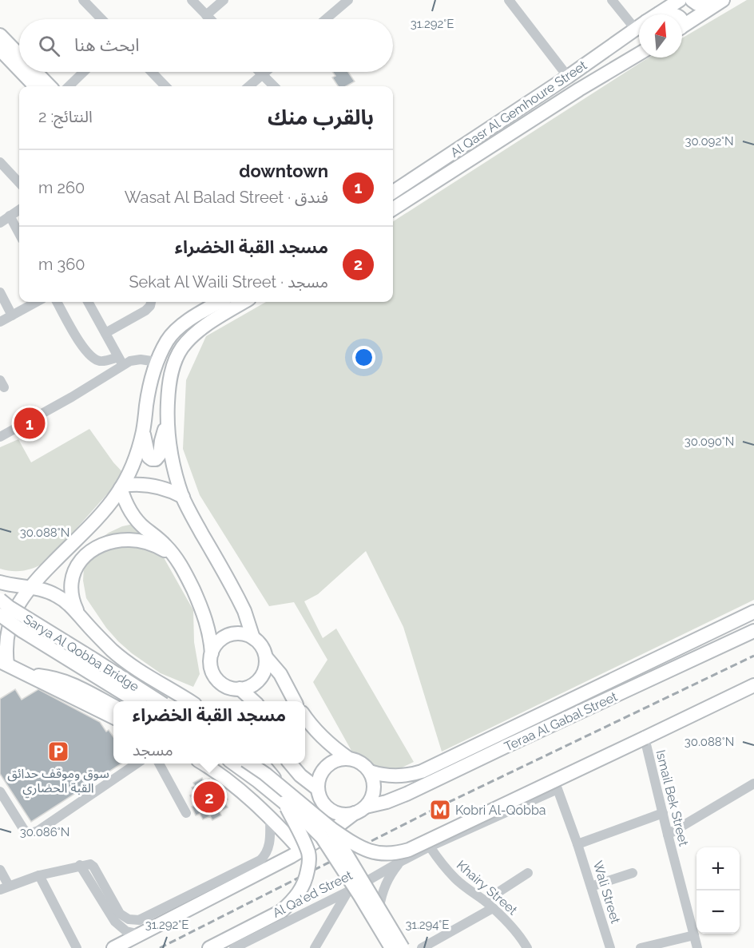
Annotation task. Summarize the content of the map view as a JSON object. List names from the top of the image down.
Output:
{
  "streets": {
    "main road": ["Al Qasr Al Gemhoure Street", "Sarya Al Qobba Bridge", "Teraa Al Gabal Street"],
    "street": [
      "Ismail Bek Street",
      "Khairy Street",
      "Wali Street",
      "Al Qa'ed Street"
    ]
  },
  "crossings": [
    ["Khairy Street", "Al Qa'ed Street"],
    ["Wali Street", "Al Qa'ed Street"]
  ],
  "places": {
    "parking": ["سوق وموقف حدائق القبة الحضاري"],
    "metro station": ["Kobri Al-Qobba"]
  },
  "north": "top",
  "page": {
    "search": "ابحث هنا",
    "heading": ["بالقرب منك", "النتائج: 2"],
    "list": [
      {
        "mark": "1",
        "name": "downtown",
        "note": "فندق · Wasat Al Balad Street",
        "value": "260 m"
      },
      {
        "mark": "2",
        "name": "مسجد القبة الخضراء",
        "note": "مسجد · Sekat Al Waili Street",
        "value": "360 m"
      }
    ],
    "pins": ["1", "2"],
    "popup": ["مسجد القبة الخضراء", "مسجد"],
    "map_buttons": ["+", "−"]
  },
  "coordinates": [
    "31.292°E",
    "30.092°N",
    "30.090°N",
    "30.088°N",
    "30.086°N",
    "31.294°E"
  ]
}
